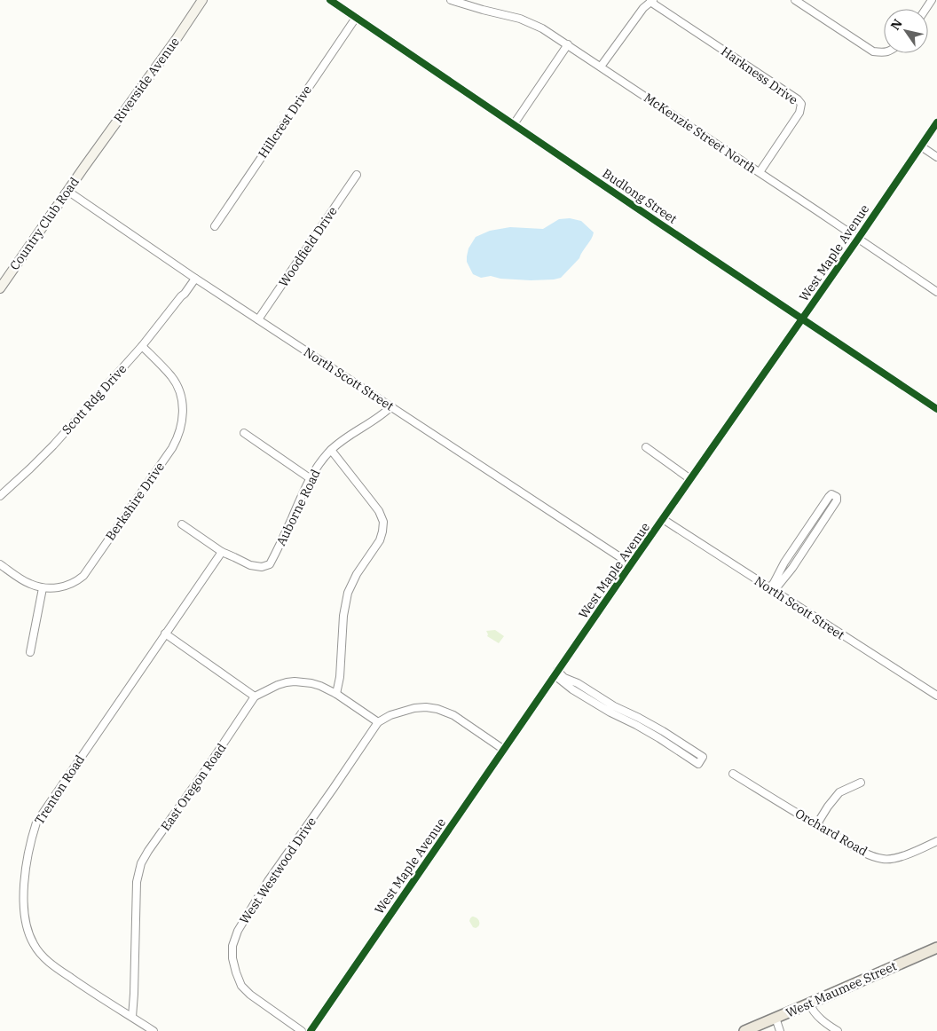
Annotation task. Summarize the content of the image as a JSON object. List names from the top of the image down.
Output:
{
  "streets": {
    "main road": ["West Maumee Street"],
    "street": [
      "Harkness Drive",
      "Riverside Avenue",
      "Hillcrest Drive",
      "McKenzie Street North",
      "Budlong Street",
      "Country Club Road",
      "Woodfield Drive",
      "West Maple Avenue",
      "North Scott Street",
      "Scott Rdg Drive",
      "Berkshire Drive",
      "Auborne Road",
      "East Oregon Road",
      "Trenton Road",
      "Orchard Road",
      "West Westwood Drive"
    ]
  },
  "crossings": [
    ["Harkness Drive", "McKenzie Street North"],
    ["Riverside Avenue", "Country Club Road"],
    ["Hillcrest Drive", "Budlong Street"],
    ["McKenzie Street North", "West Maple Avenue"],
    ["Budlong Street", "West Maple Avenue"],
    ["Country Club Road", "North Scott Street"],
    ["Woodfield Drive", "North Scott Street"],
    ["West Maple Avenue", "North Scott Street"],
    ["North Scott Street", "Scott Rdg Drive"],
    ["North Scott Street", "Auborne Road"],
    ["Scott Rdg Drive", "Berkshire Drive"],
    ["Auborne Road", "Trenton Road"],
    ["East Oregon Road", "Trenton Road"],
    ["East Oregon Road", "West Westwood Drive"]
  ],
  "north": "top left"
}
